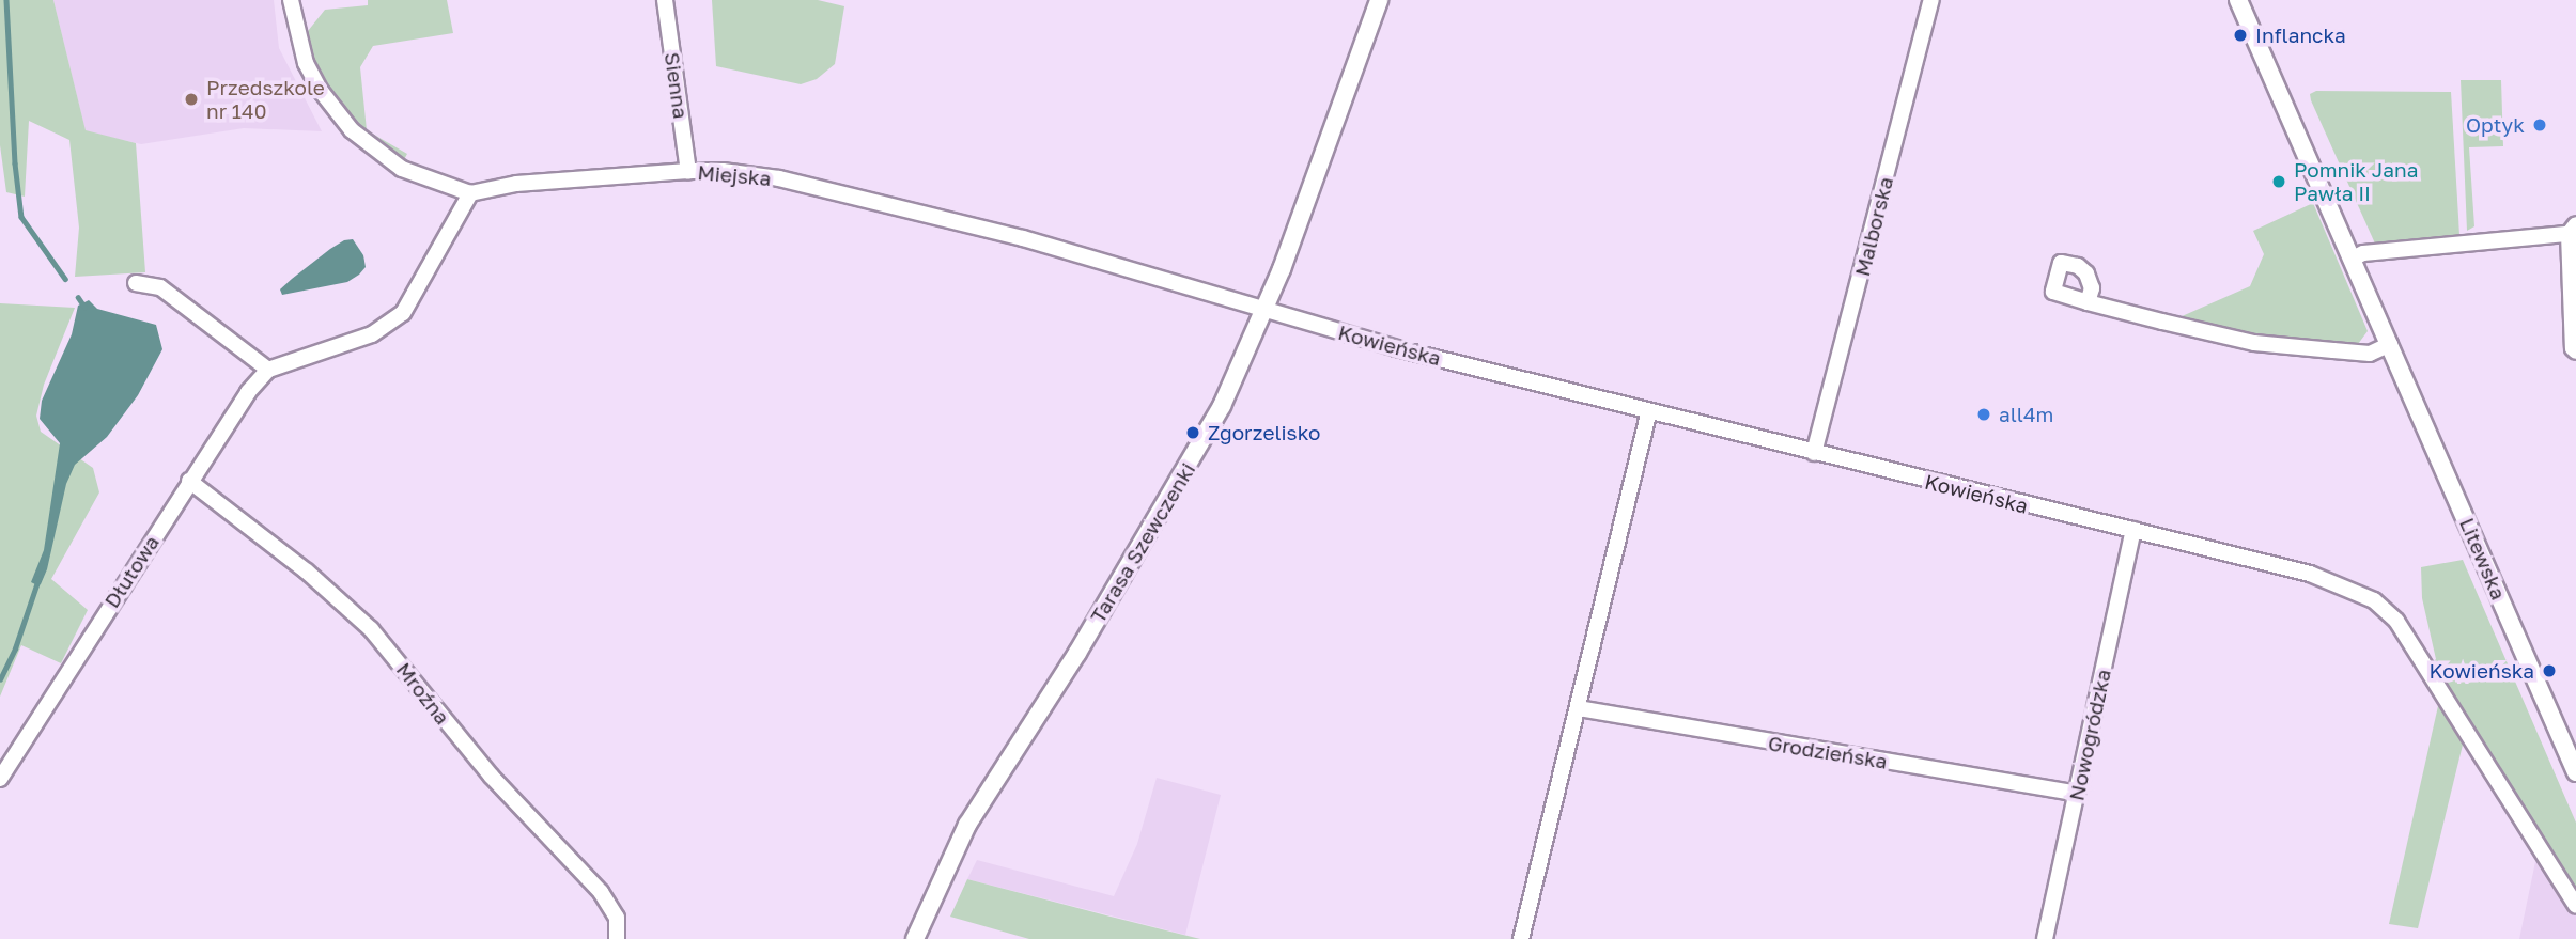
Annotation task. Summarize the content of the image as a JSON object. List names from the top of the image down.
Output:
{
  "streets": {
    "street": [
      "Sienna",
      "Miejska",
      "Malborska",
      "Kowieńska",
      "Tarasa Szewczenki",
      "Litewska",
      "Dłutowa",
      "Mroźna",
      "Nowogródzka",
      "Grodzieńska"
    ]
  },
  "crossings": [
    ["Sienna", "Miejska"],
    ["Miejska", "Kowieńska"],
    ["Miejska", "Tarasa Szewczenki"],
    ["Malborska", "Kowieńska"],
    ["Kowieńska", "Tarasa Szewczenki"],
    ["Kowieńska", "Nowogródzka"],
    ["Dłutowa", "Mroźna"],
    ["Nowogródzka", "Grodzieńska"]
  ],
  "places": [
    "Inflancka",
    "Przedszkole nr 140",
    "Optyk",
    "Pomnik Jana Pawła II",
    "all4m",
    "Zgorzelisko",
    "Kowieńska"
  ]
}
